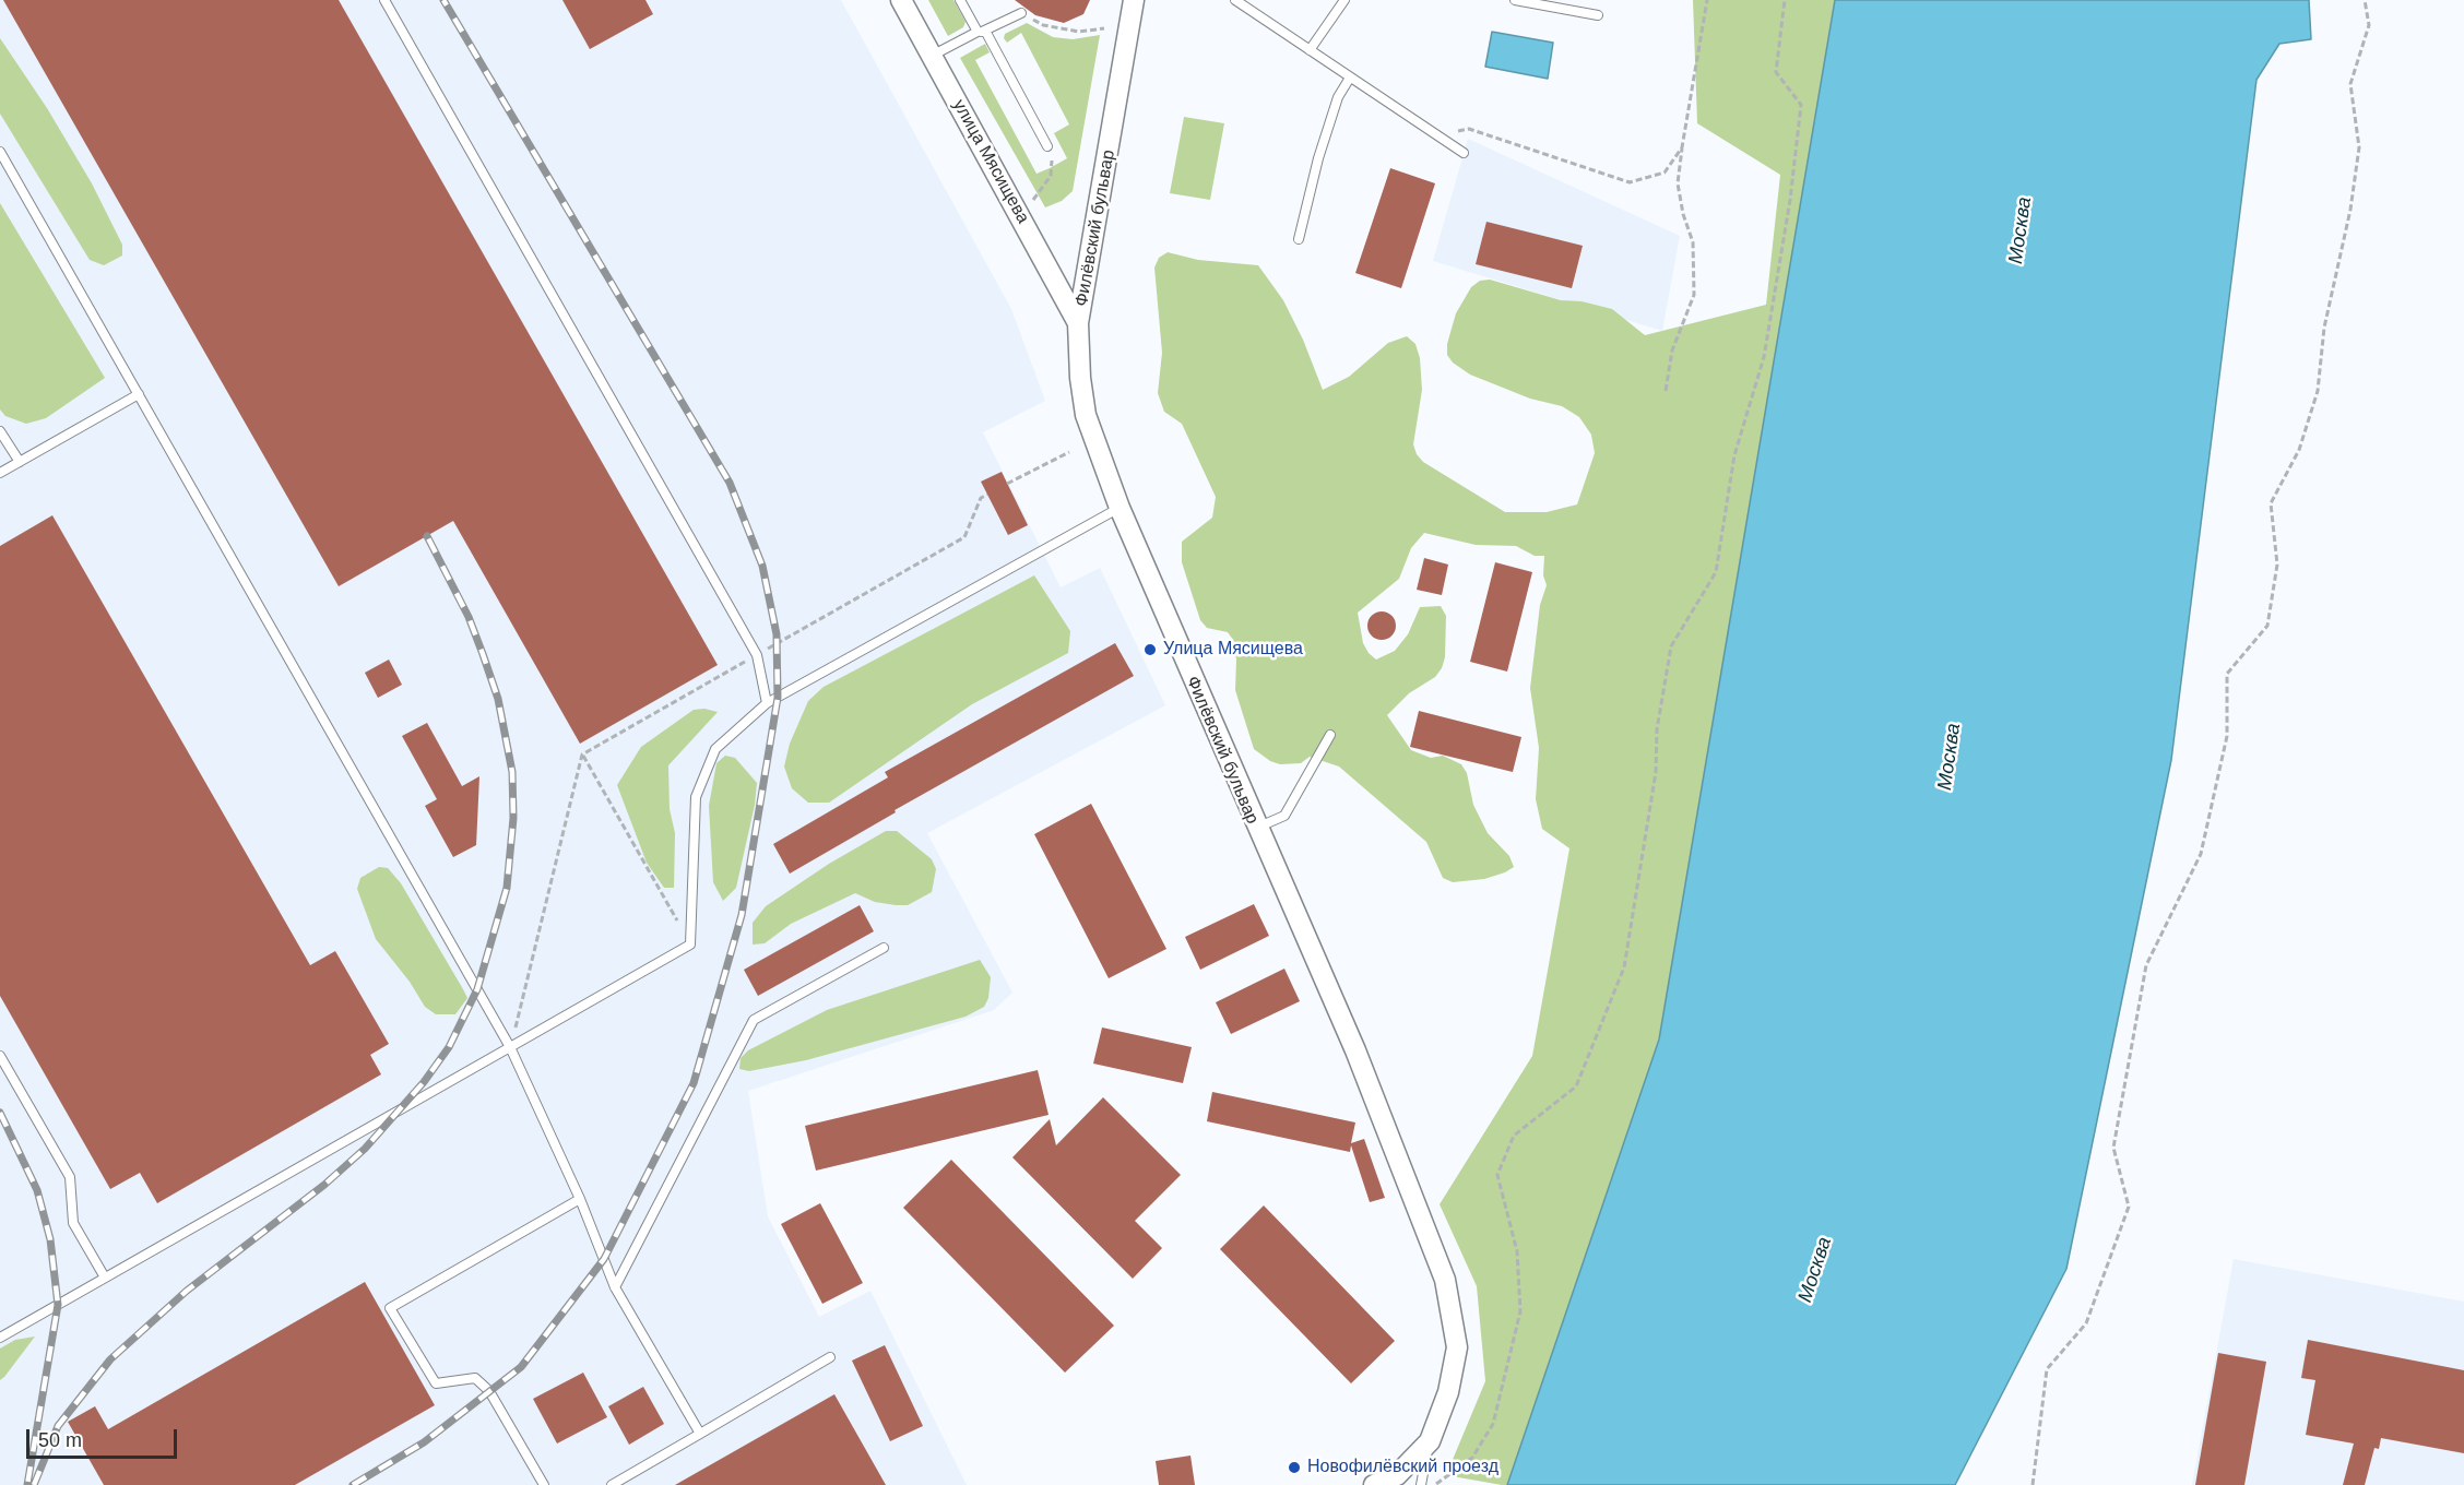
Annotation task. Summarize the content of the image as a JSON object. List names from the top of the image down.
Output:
{
  "streets": {
    "street": ["улица Мясищева", "Филёвский бульвар"]
  },
  "crossings": [
    ["улица Мясищева", "Филёвский бульвар"]
  ],
  "water": ["Москва"],
  "places": ["Улица Мясищева", "Новофилёвский проезд"],
  "scale_bar": "50 m"
}
